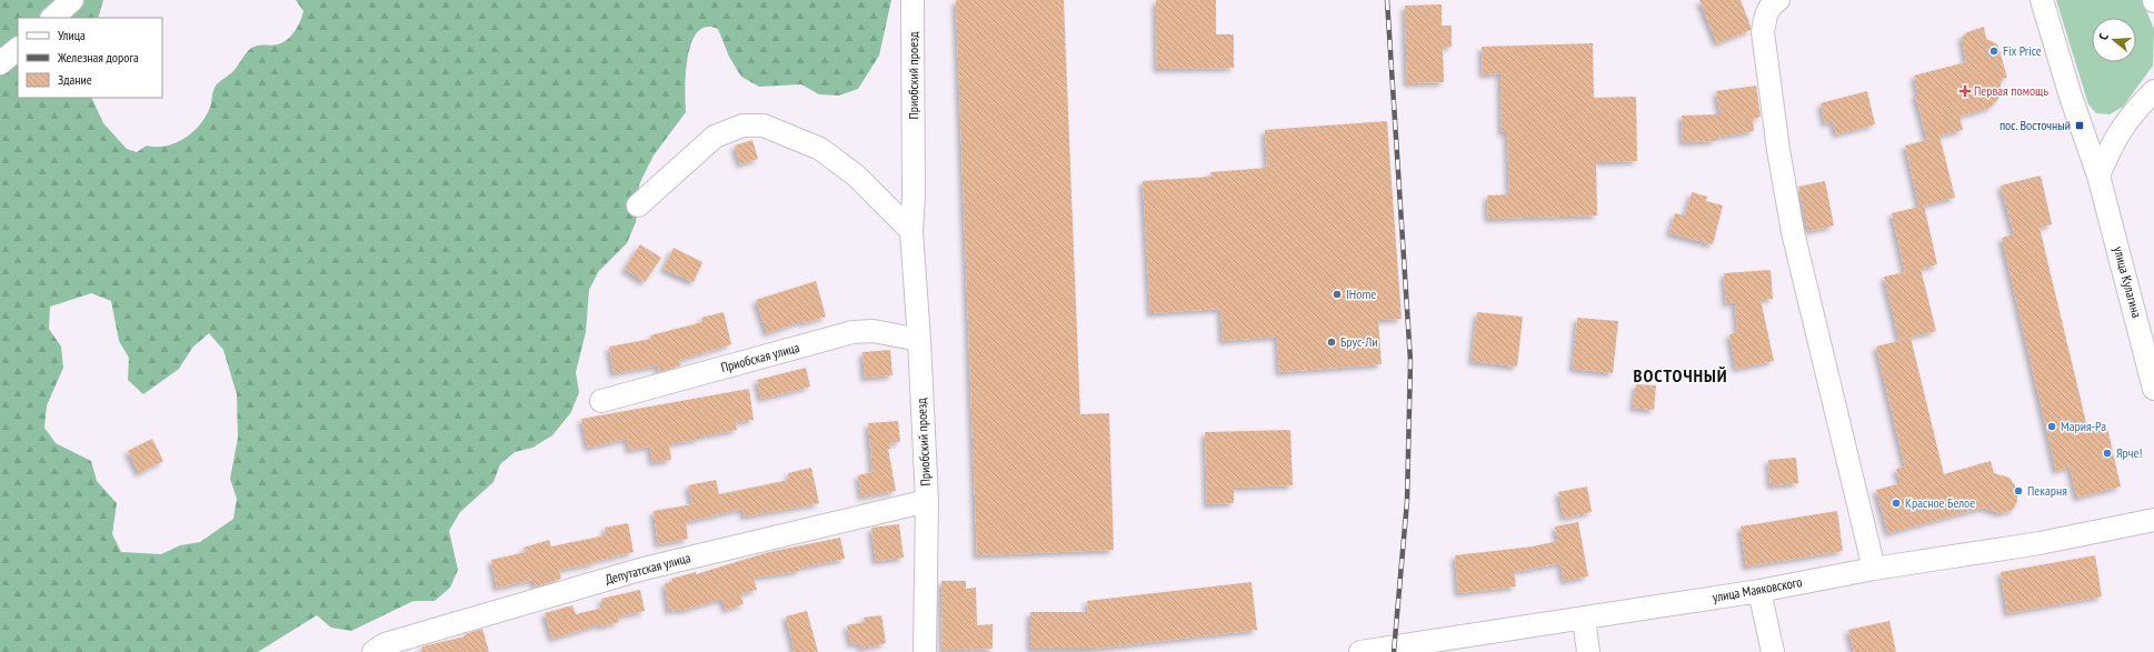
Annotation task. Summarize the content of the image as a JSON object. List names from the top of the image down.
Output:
{
  "streets": {
    "street": [
      "Приобский проезд",
      "улица Кулагина",
      "Приобская улица",
      "Депутатская улица",
      "улица Маяковского"
    ]
  },
  "crossings": [
    ["Приобский проезд", "Приобская улица"],
    ["Приобский проезд", "Депутатская улица"]
  ],
  "districts": ["ВОСТОЧНЫЙ"],
  "places": {
    "other": [
      "Fix Price",
      "IHome",
      "Брус-Ли",
      "Мария-Ра",
      "Ярче!",
      "Пекарня",
      "Красное Белое"
    ],
    "health": ["Первая помощь"],
    "transit": ["пос. Восточный"]
  },
  "legend": ["Улица", "Железная дорога", "Здание"],
  "north": "left"
}
